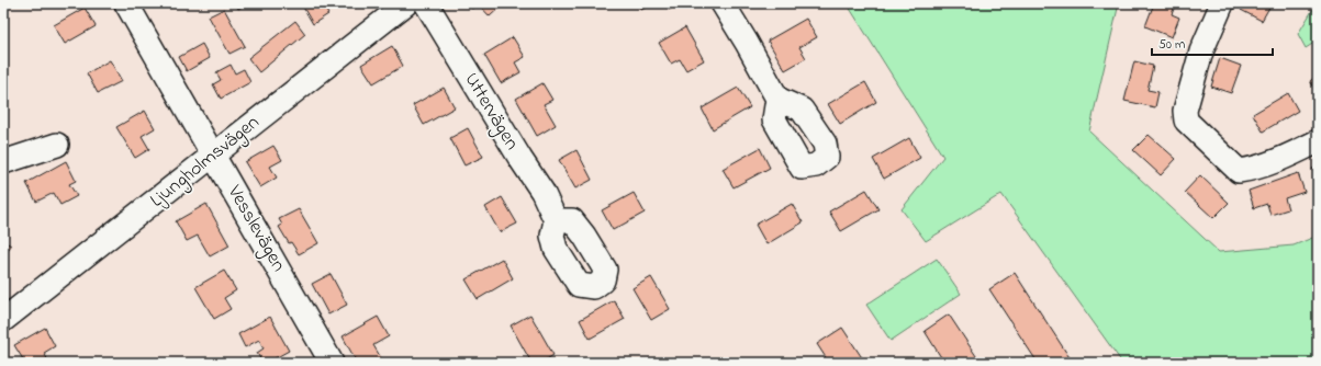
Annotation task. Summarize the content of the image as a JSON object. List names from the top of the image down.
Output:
{
  "streets": {
    "street": ["Uttervägen", "Ljungholmsvägen", "Vesslevägen"]
  },
  "crossings": [
    ["Ljungholmsvägen", "Vesslevägen"]
  ],
  "scale_bar": "50 m"
}
